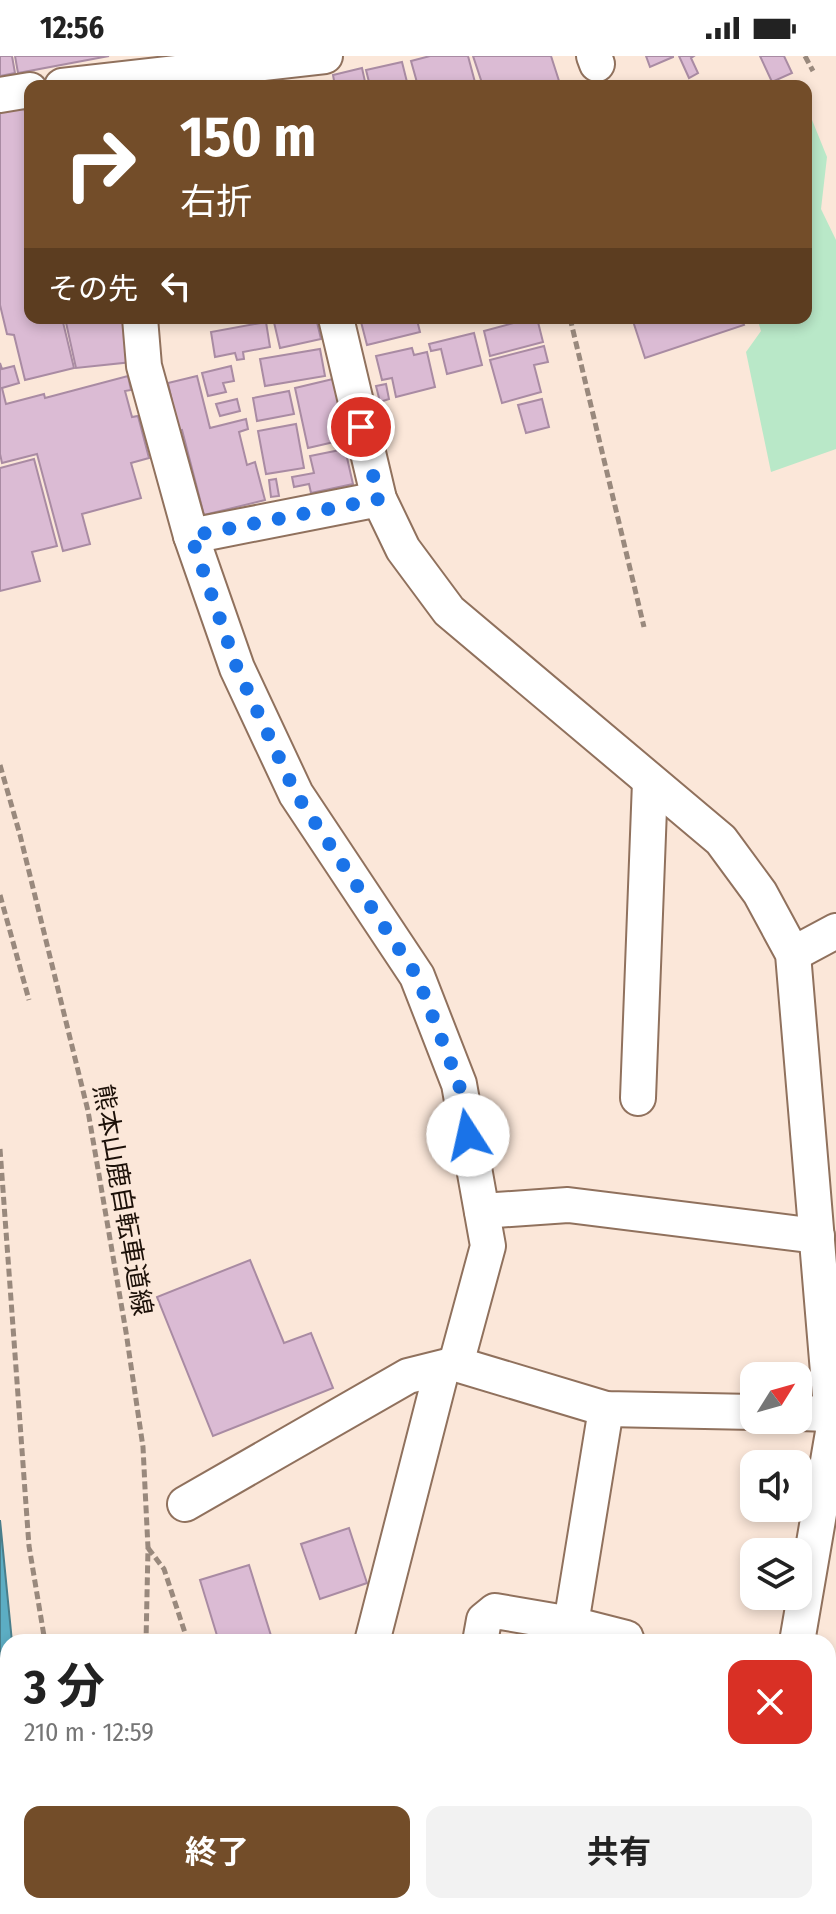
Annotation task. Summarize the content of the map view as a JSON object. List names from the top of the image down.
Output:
{
  "streets": {
    "path": ["熊本山鹿自転車道線"]
  },
  "north": "top right",
  "page": {
    "status": "12:56",
    "turn": ["150 m", "右折"],
    "then": "その先",
    "heading": ["3 分", "210 m · 12:59"],
    "buttons": ["終了", "共有"]
  }
}
